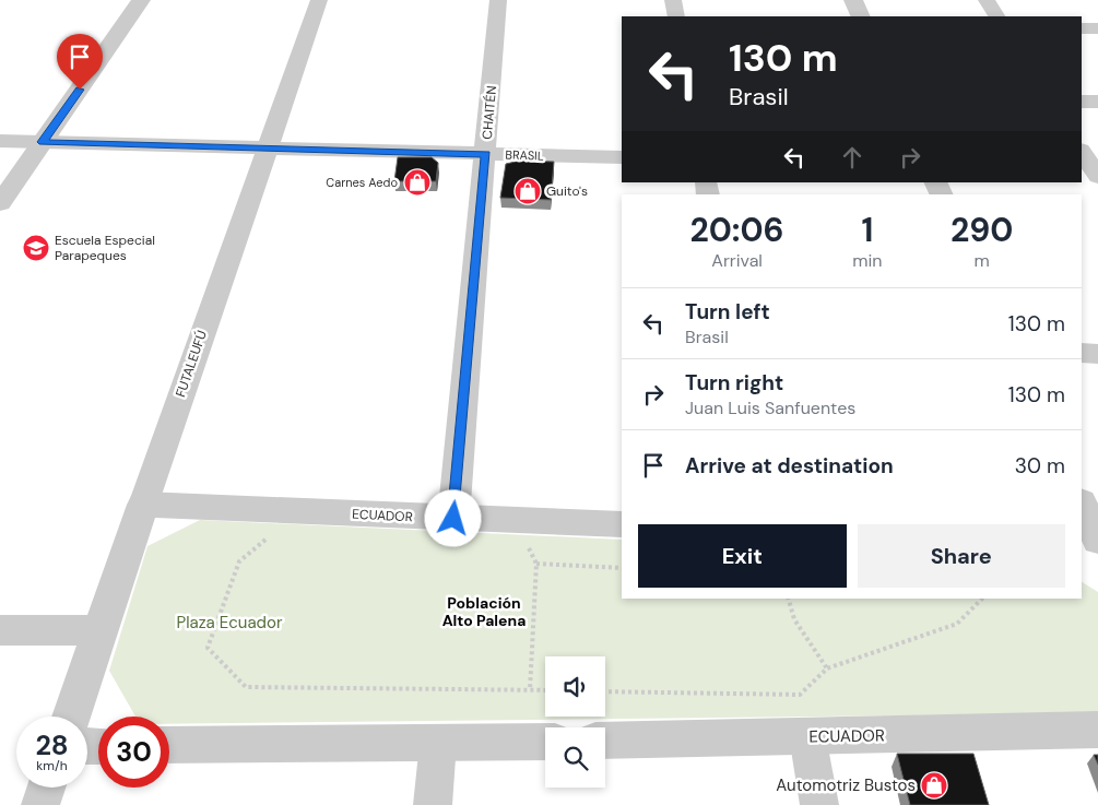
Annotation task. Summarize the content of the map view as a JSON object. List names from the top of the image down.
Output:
{
  "streets": {
    "street": [
      "CHAITÉN",
      "BRASIL",
      "FUTALEUFÚ",
      "ECUADOR"
    ]
  },
  "crossings": [
    ["CHAITÉN", "BRASIL"],
    ["CHAITÉN", "ECUADOR"],
    ["BRASIL", "FUTALEUFÚ"],
    ["FUTALEUFÚ", "ECUADOR"]
  ],
  "districts": ["Población Alto Palena"],
  "parks": ["Plaza Ecuador"],
  "places": {
    "shop": ["Carnes Aedo", "Guito's", "Automotriz Bustos"],
    "school or university": ["Escuela Especial Parapeques"]
  },
  "page": {
    "turn": ["130 m", "Brasil"],
    "eta": [
      "20:06",
      "Arrival",
      "1",
      "min",
      "290",
      "m"
    ],
    "list": [
      {
        "name": "Turn left",
        "note": "Brasil",
        "value": "130 m"
      },
      {
        "name": "Turn right",
        "note": "Juan Luis Sanfuentes",
        "value": "130 m"
      },
      {
        "name": "Arrive at destination",
        "value": "30 m"
      }
    ],
    "buttons": ["Exit", "Share"],
    "speed": "28 km/h",
    "limit": "30"
  }
}
